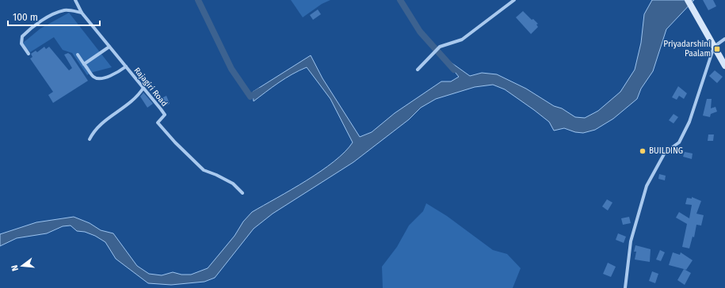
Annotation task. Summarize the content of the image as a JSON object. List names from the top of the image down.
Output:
{
  "streets": {
    "street": ["Rajagiri Road"]
  },
  "places": {
    "transit": ["Priyadarshini Paalam"],
    "other": ["BUILDING"]
  },
  "scale_bar": "100 m",
  "north": "left"
}
